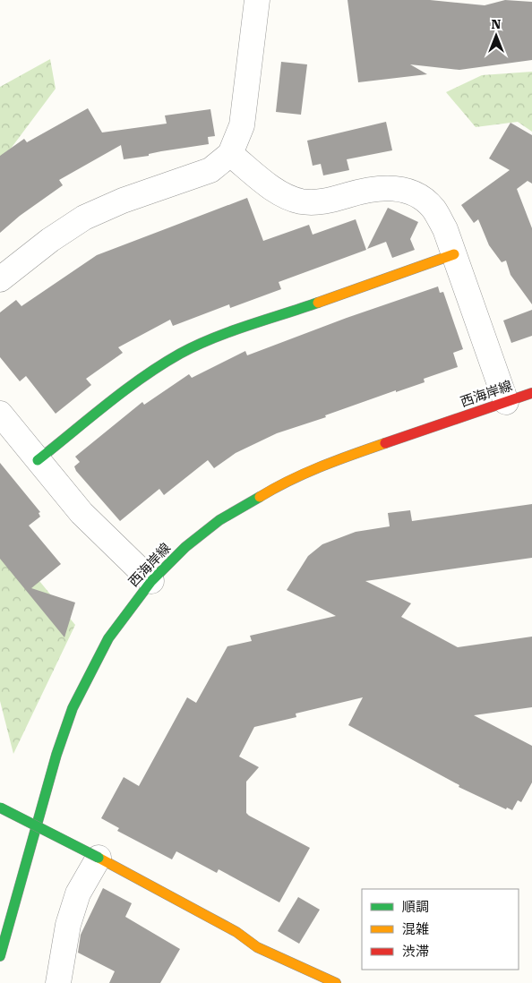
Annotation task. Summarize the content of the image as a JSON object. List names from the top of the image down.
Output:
{
  "streets": {
    "street": ["西海岸線"]
  },
  "legend": ["順調", "混雑", "渋滞"],
  "north": "top"
}
